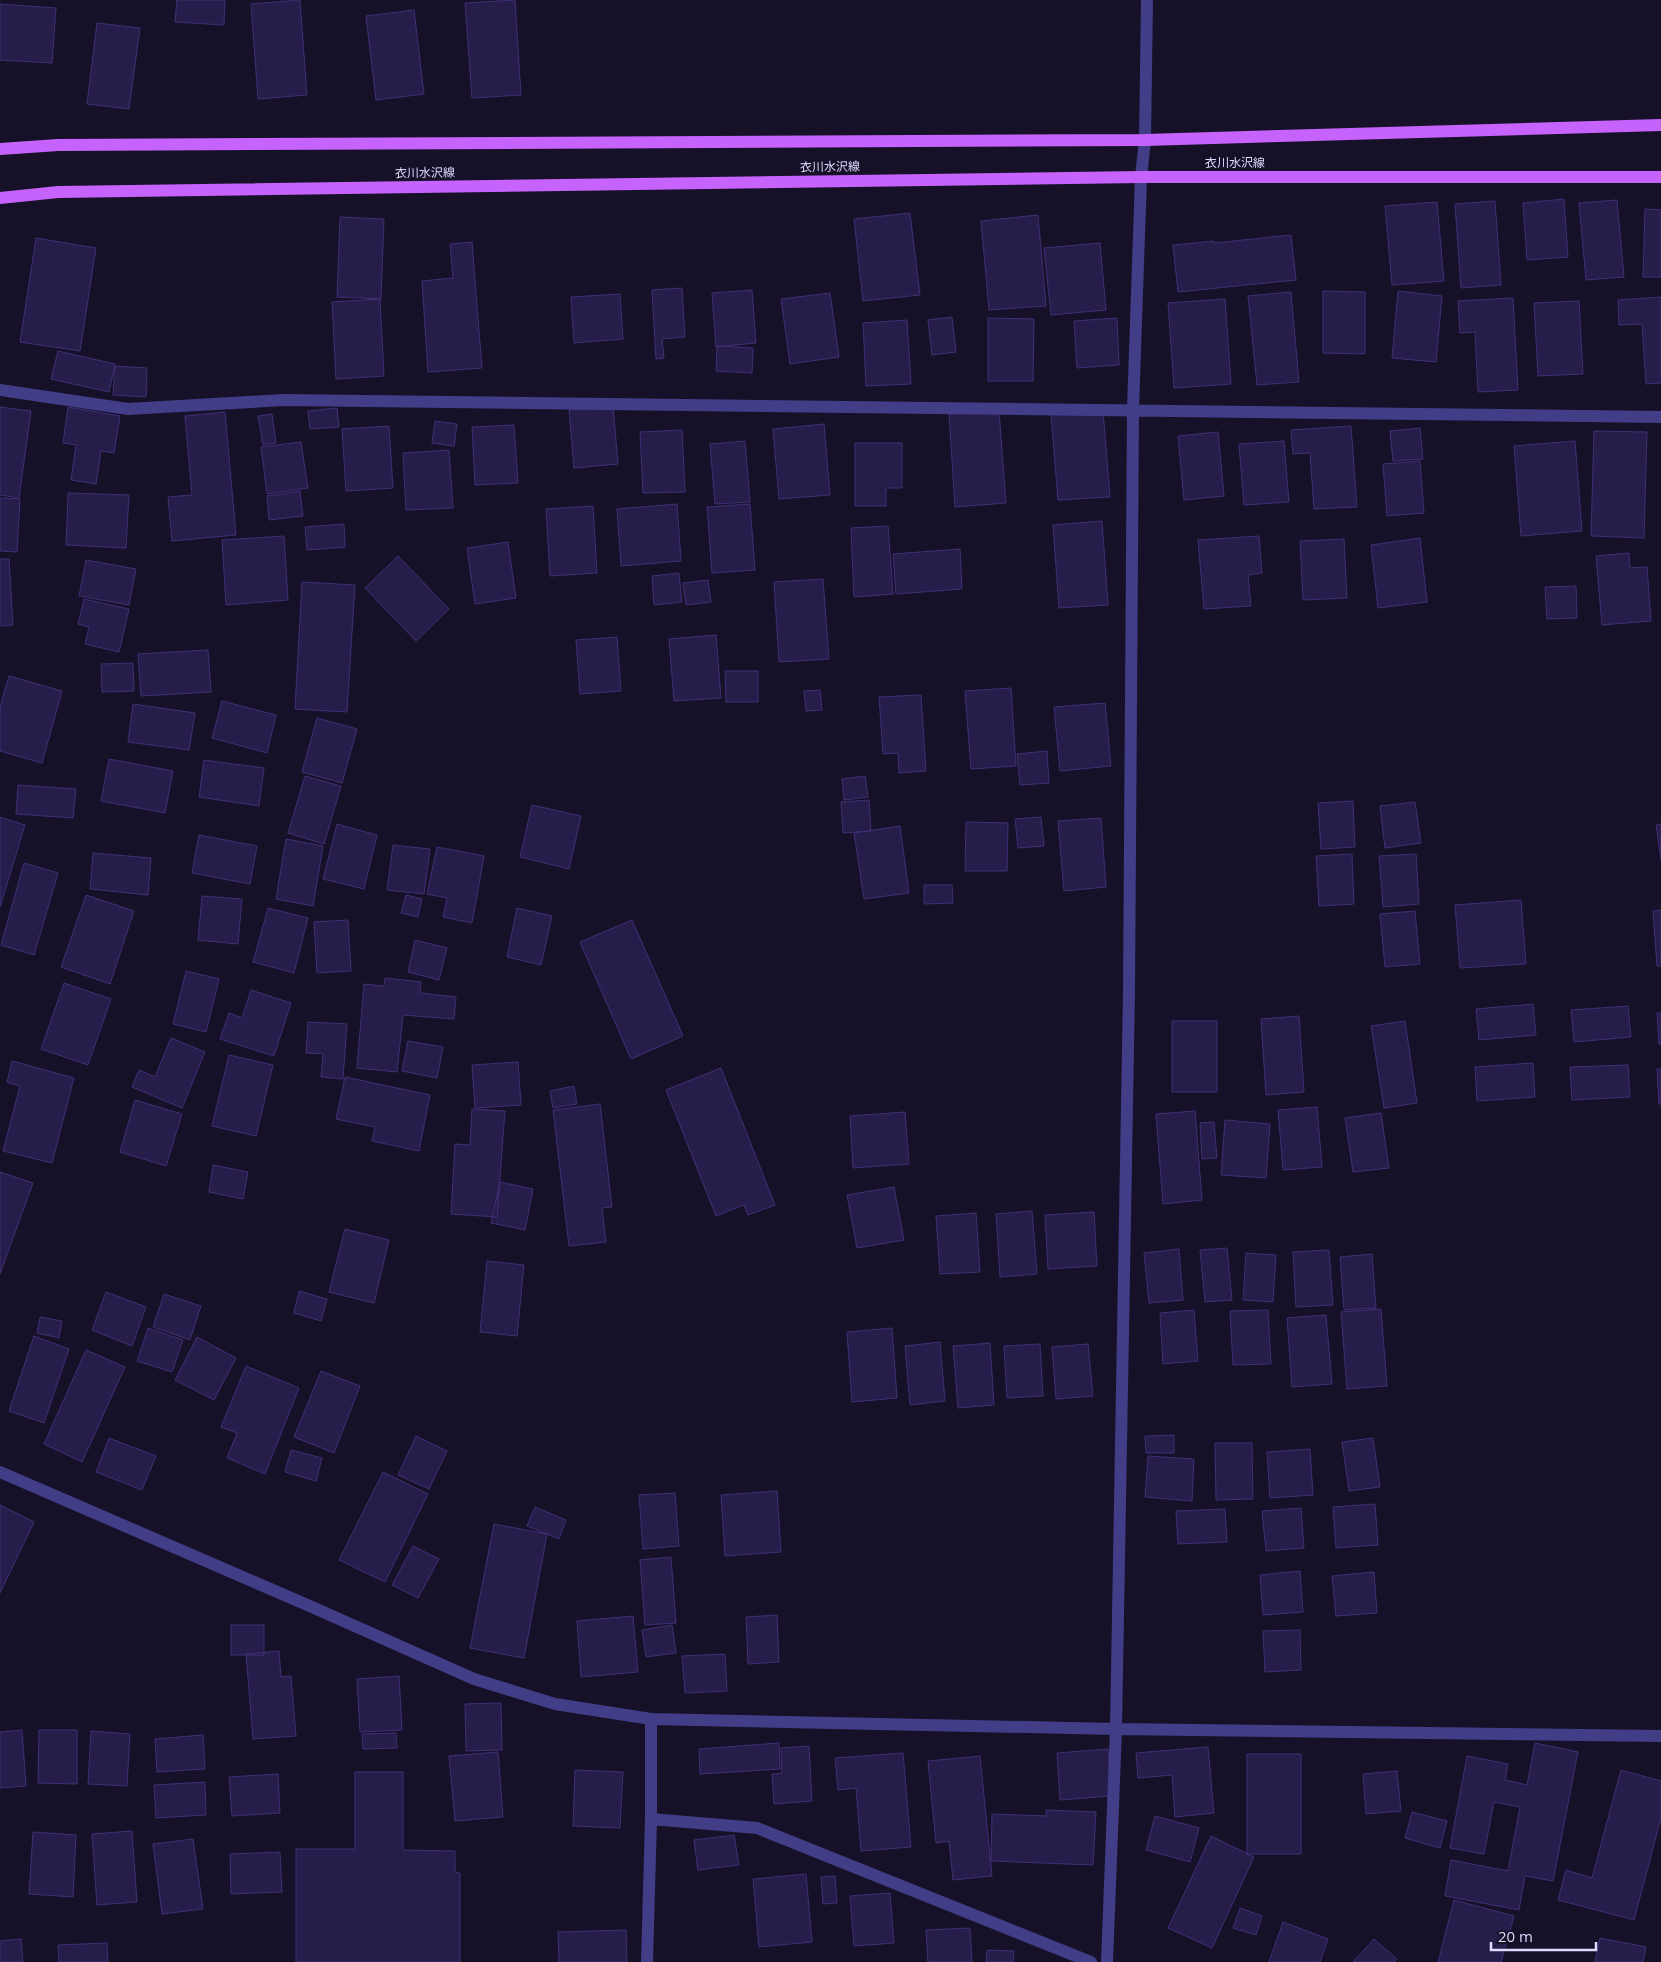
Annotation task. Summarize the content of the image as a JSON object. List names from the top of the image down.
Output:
{
  "streets": {
    "main road": ["衣川水沢線"]
  },
  "scale_bar": "20 m"
}
